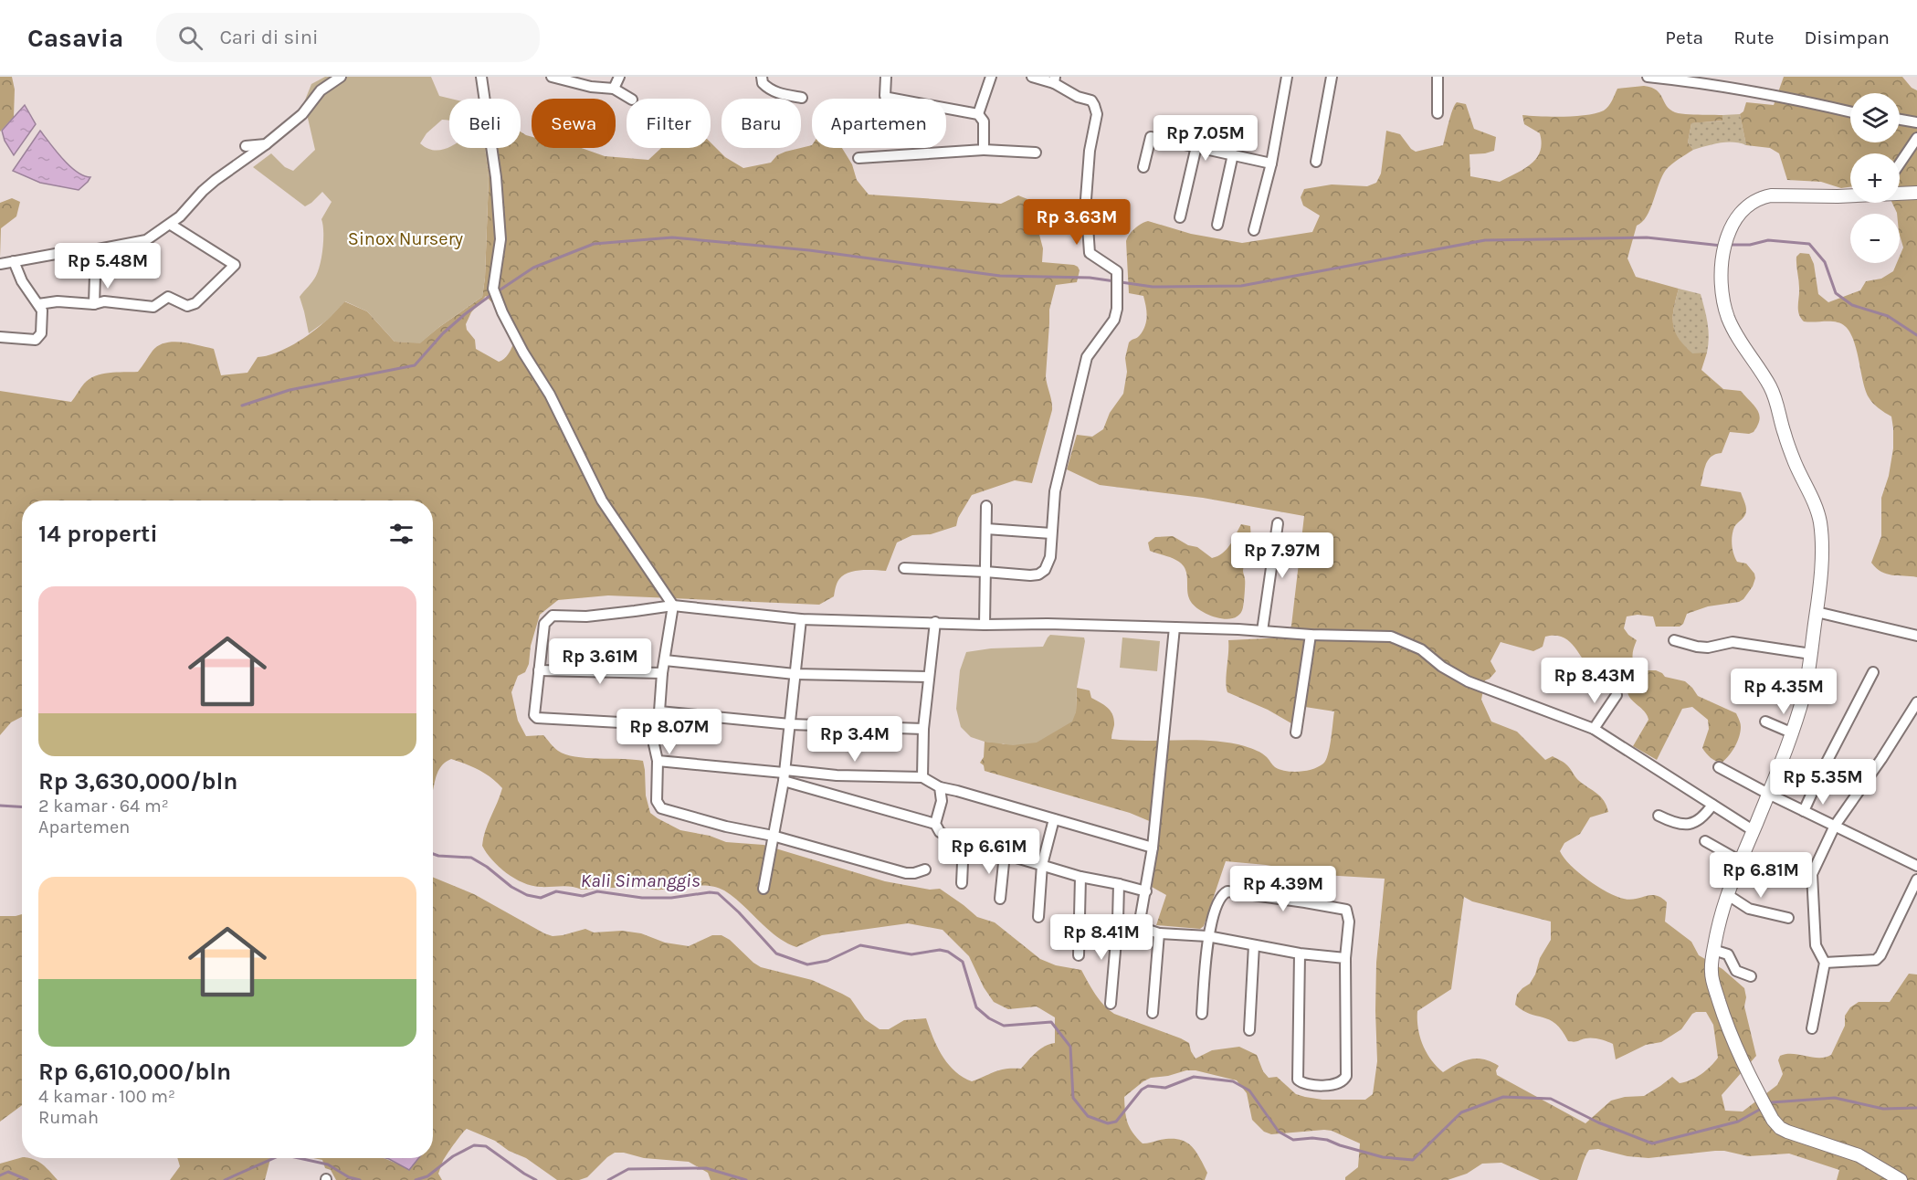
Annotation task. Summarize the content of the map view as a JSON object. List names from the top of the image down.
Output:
{
  "water": ["Kali Simanggis"],
  "parks": ["Sinox Nursery"],
  "page": {
    "header": "Casavia",
    "search": "Cari di sini",
    "nav": ["Peta", "Rute", "Disimpan"],
    "map_buttons": ["+", "−"],
    "chip": [
      "Beli",
      "Sewa",
      "Filter",
      "Baru",
      "Apartemen"
    ],
    "price": [
      "Rp 7.05M",
      "Rp 3.63M",
      "Rp 5.48M",
      "Rp 7.97M",
      "Rp 3.61M",
      "Rp 8.43M",
      "Rp 4.35M",
      "Rp 8.07M",
      "Rp 3.4M",
      "Rp 5.35M",
      "Rp 6.61M",
      "Rp 6.81M",
      "Rp 4.39M",
      "Rp 8.41M"
    ],
    "heading": "14 properti",
    "list": [
      {
        "name": "Rp 3,630,000/bln",
        "note": "2 kamar · 64 m² · Apartemen"
      },
      {
        "name": "Rp 6,610,000/bln",
        "note": "4 kamar · 100 m² · Rumah"
      }
    ]
  }
}
